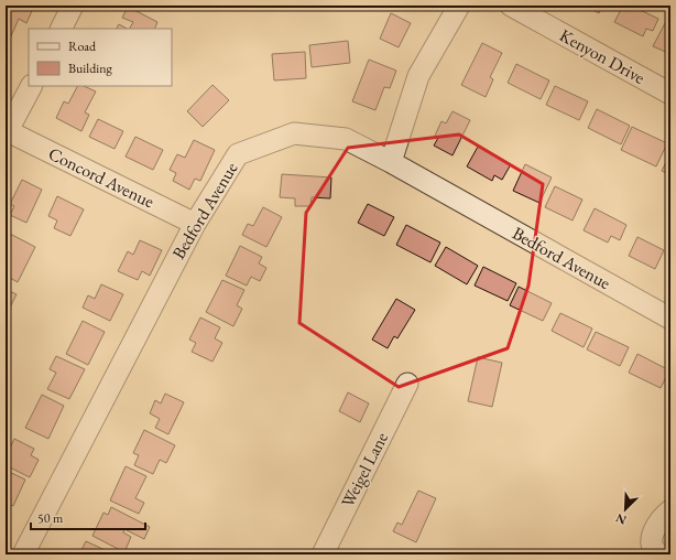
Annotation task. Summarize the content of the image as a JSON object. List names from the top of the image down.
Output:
{
  "streets": {
    "street": [
      "Kenyon Drive",
      "Concord Avenue",
      "Bedford Avenue",
      "Weigel Lane"
    ]
  },
  "crossings": [
    ["Concord Avenue", "Bedford Avenue"]
  ],
  "legend": ["Road", "Building"],
  "scale_bar": "50 m",
  "north": "bottom left"
}
